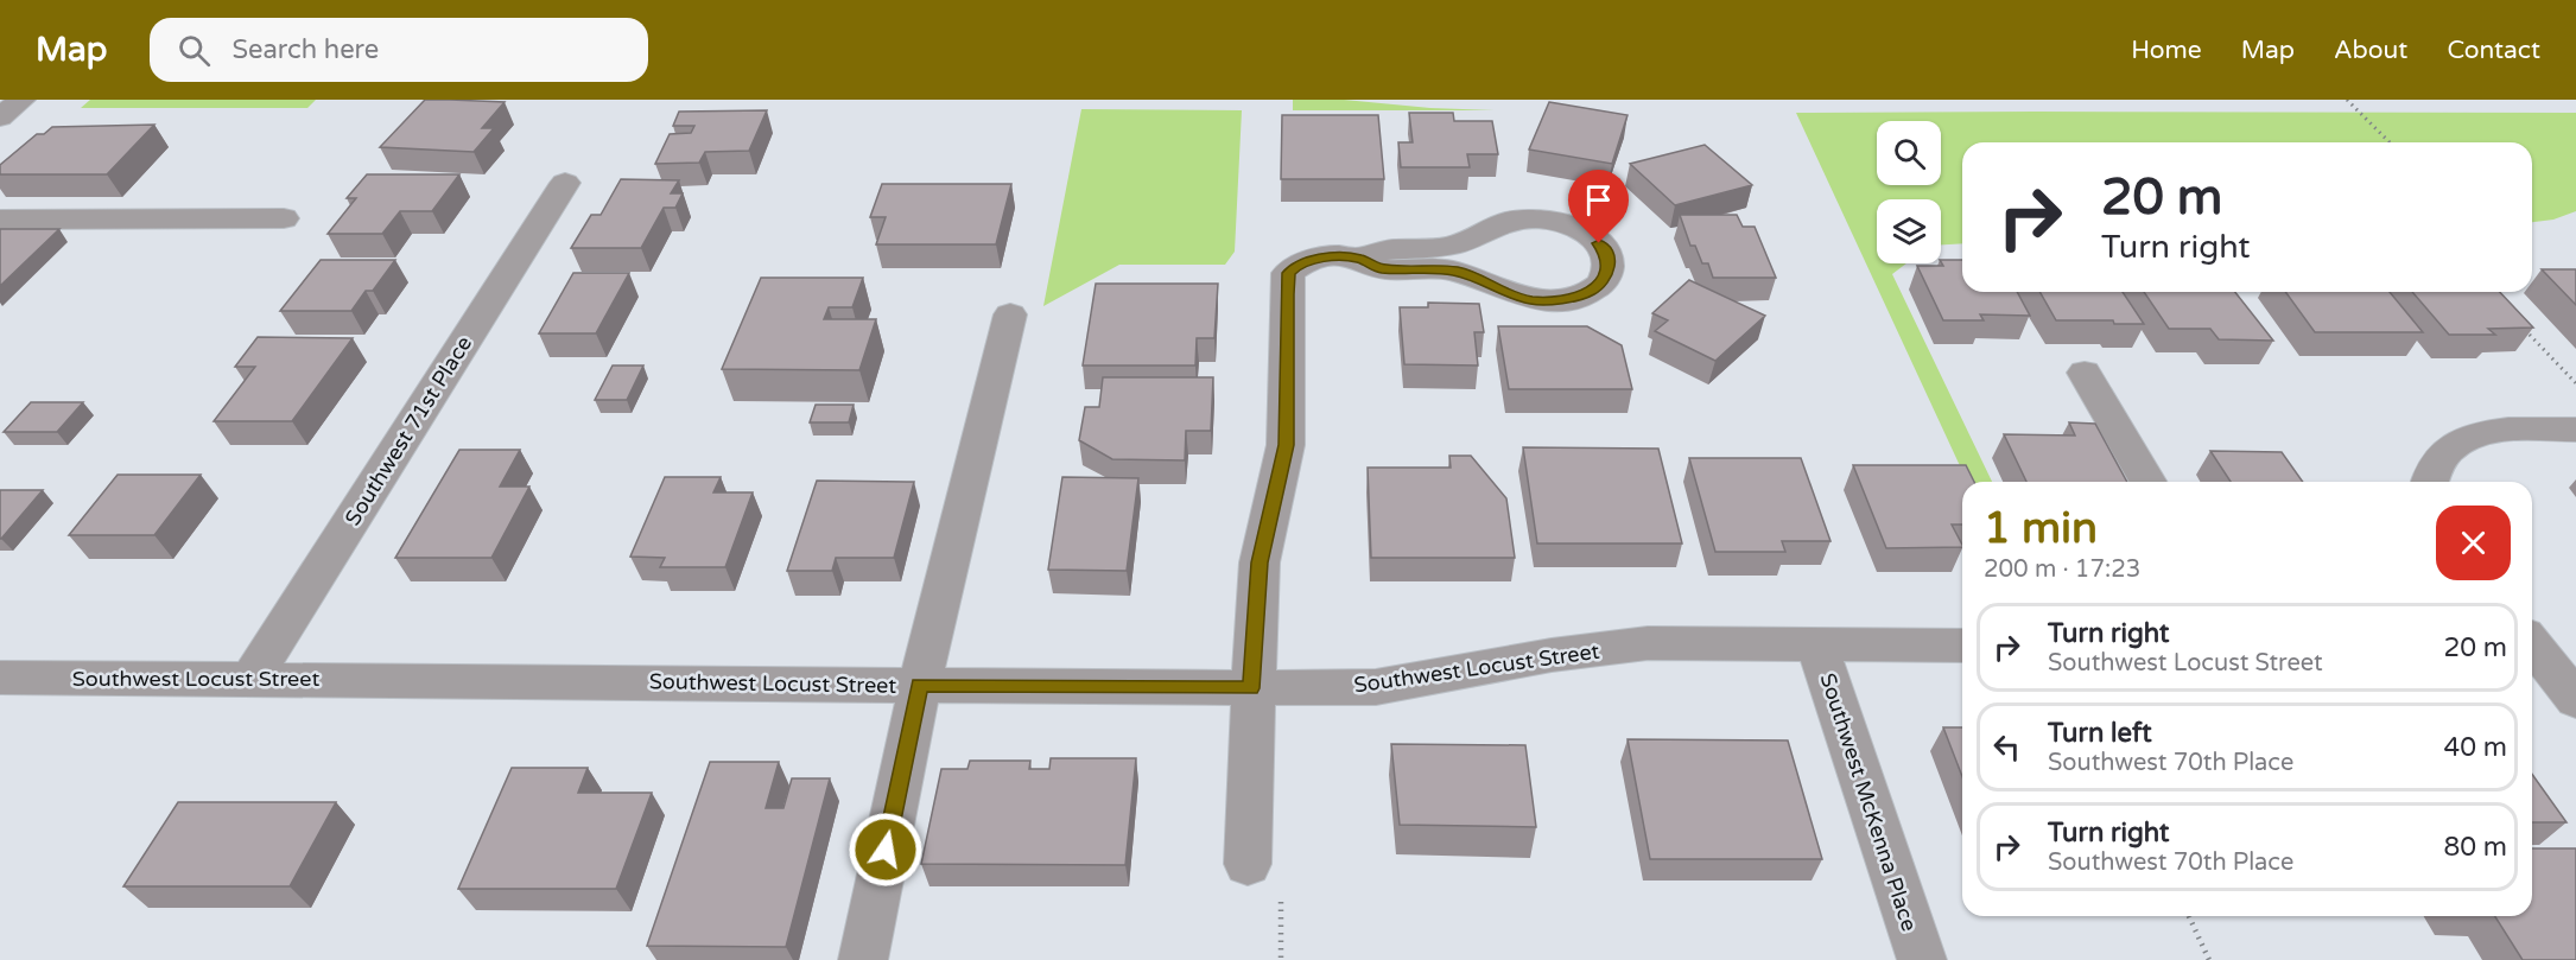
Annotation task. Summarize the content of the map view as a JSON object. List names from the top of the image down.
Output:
{
  "streets": {
    "street": ["Southwest 71st Place", "Southwest Locust Street", "Southwest McKenna Place"]
  },
  "crossings": [
    ["Southwest 71st Place", "Southwest Locust Street"],
    ["Southwest Locust Street", "Southwest McKenna Place"]
  ],
  "page": {
    "header": "Map",
    "search": "Search here",
    "nav": [
      "Home",
      "Map",
      "About",
      "Contact"
    ],
    "turn": ["20 m", "Turn right"],
    "heading": ["1 min", "200 m · 17:23"],
    "list": [
      {
        "name": "Turn right",
        "note": "Southwest Locust Street",
        "value": "20 m"
      },
      {
        "name": "Turn left",
        "note": "Southwest 70th Place",
        "value": "40 m"
      },
      {
        "name": "Turn right",
        "note": "Southwest 70th Place",
        "value": "80 m"
      }
    ]
  }
}
